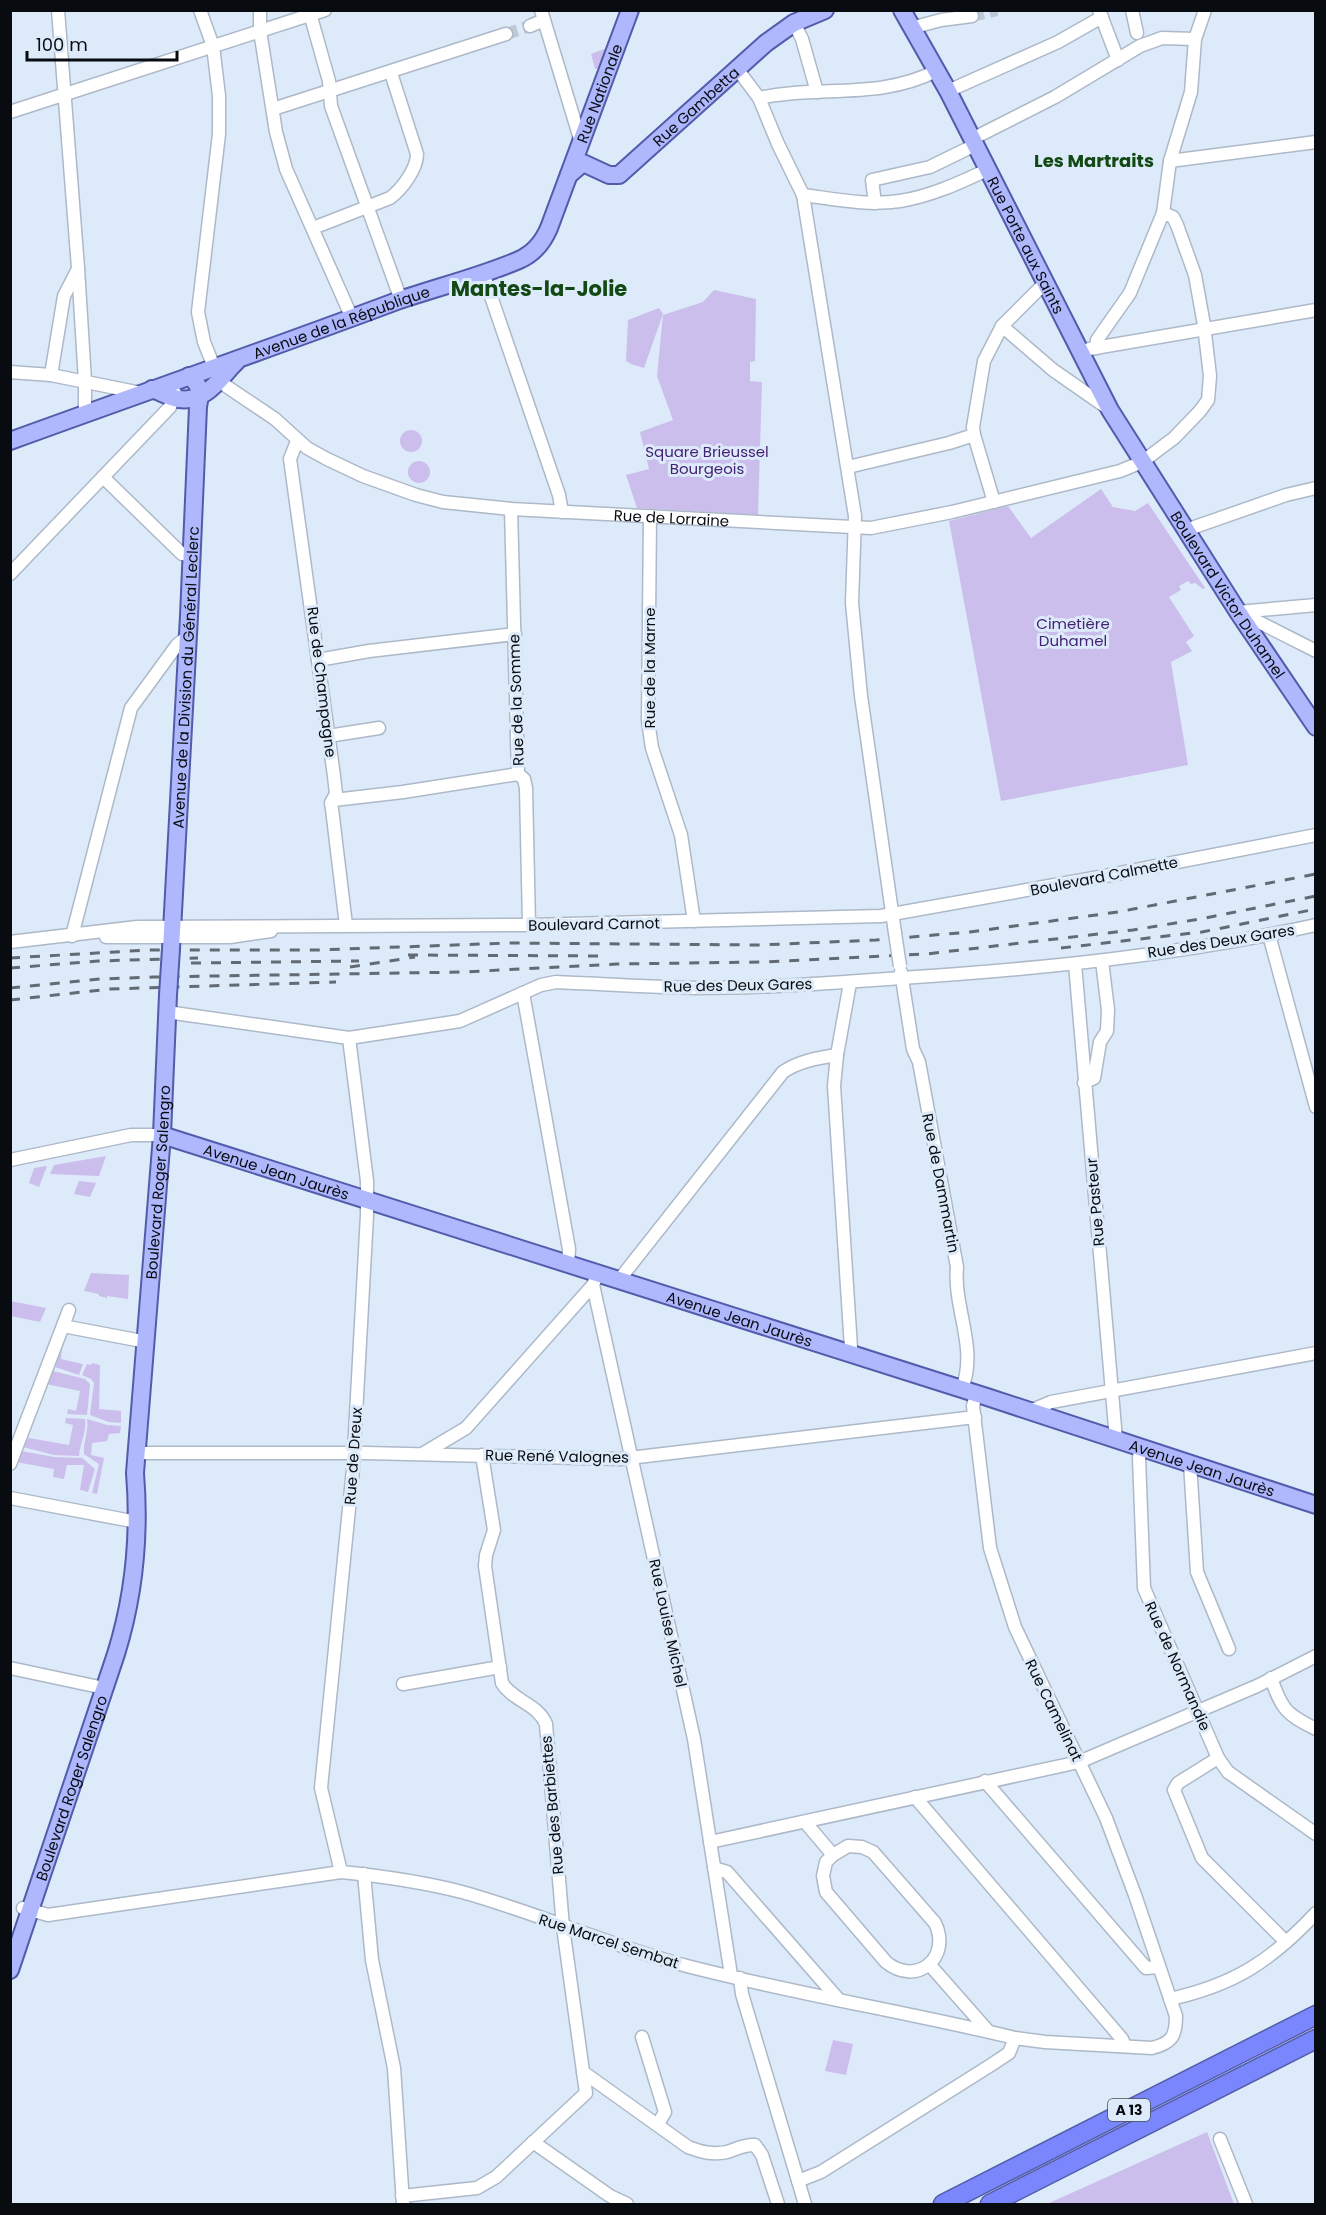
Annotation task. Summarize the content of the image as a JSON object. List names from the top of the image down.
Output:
{
  "streets": {
    "highway": ["A 13"],
    "main road": [
      "Rue Nationale",
      "Rue Gambetta",
      "Rue Porte aux Saints",
      "Avenue de la République",
      "Boulevard Victor Duhamel",
      "Avenue de la Division du Général Leclerc",
      "Avenue Jean Jaurès",
      "Boulevard Roger Salengro"
    ],
    "street": [
      "Rue de Lorraine",
      "Rue de la Marne",
      "Rue de Champagne",
      "Rue de la Somme",
      "Boulevard Calmette",
      "Boulevard Carnot",
      "Rue des Deux Gares",
      "Rue de Dammartin",
      "Rue Pasteur",
      "Rue de Dreux",
      "Rue René Valognes",
      "Rue Louise Michel",
      "Rue de Normandie",
      "Rue Camelinat",
      "Rue des Barbiettes",
      "Rue Marcel Sembat"
    ]
  },
  "crossings": [
    ["Rue Nationale", "Rue Gambetta"],
    ["Rue Nationale", "Avenue de la République"],
    ["Rue Gambetta", "Avenue de la République"],
    ["Rue Gambetta", "Rue de Dammartin"],
    ["Rue Porte aux Saints", "Rue de Lorraine"],
    ["Rue Porte aux Saints", "Boulevard Victor Duhamel"],
    ["Avenue de la République", "Rue de Lorraine"],
    ["Avenue de la République", "Avenue de la Division du Général Leclerc"],
    ["Rue de Lorraine", "Boulevard Victor Duhamel"],
    ["Rue de Lorraine", "Rue de la Marne"],
    ["Rue de Lorraine", "Avenue de la Division du Général Leclerc"],
    ["Rue de Lorraine", "Rue de Champagne"],
    ["Rue de Lorraine", "Rue de la Somme"],
    ["Rue de Lorraine", "Rue de Dammartin"],
    ["Rue de la Marne", "Boulevard Carnot"],
    ["Avenue de la Division du Général Leclerc", "Boulevard Carnot"],
    ["Avenue de la Division du Général Leclerc", "Rue des Deux Gares"],
    ["Avenue de la Division du Général Leclerc", "Boulevard Roger Salengro"],
    ["Rue de Champagne", "Boulevard Carnot"],
    ["Rue de la Somme", "Boulevard Carnot"],
    ["Boulevard Calmette", "Boulevard Carnot"],
    ["Boulevard Calmette", "Rue de Dammartin"],
    ["Boulevard Carnot", "Rue de Dammartin"],
    ["Rue des Deux Gares", "Boulevard Roger Salengro"],
    ["Rue des Deux Gares", "Rue de Dammartin"],
    ["Rue des Deux Gares", "Rue Pasteur"],
    ["Rue des Deux Gares", "Rue de Dreux"],
    ["Avenue Jean Jaurès", "Boulevard Roger Salengro"],
    ["Avenue Jean Jaurès", "Rue de Dammartin"],
    ["Avenue Jean Jaurès", "Rue Pasteur"],
    ["Avenue Jean Jaurès", "Rue de Dreux"],
    ["Avenue Jean Jaurès", "Rue Louise Michel"],
    ["Avenue Jean Jaurès", "Rue de Normandie"],
    ["Avenue Jean Jaurès", "Rue Camelinat"],
    ["Boulevard Roger Salengro", "Rue René Valognes"],
    ["Boulevard Roger Salengro", "Rue Marcel Sembat"],
    ["Rue de Dammartin", "Rue Camelinat"],
    ["Rue de Dreux", "Rue René Valognes"],
    ["Rue de Dreux", "Rue Marcel Sembat"],
    ["Rue René Valognes", "Rue Louise Michel"],
    ["Rue René Valognes", "Rue Camelinat"],
    ["Rue René Valognes", "Rue des Barbiettes"],
    ["Rue Louise Michel", "Rue Marcel Sembat"],
    ["Rue Camelinat", "Rue Marcel Sembat"],
    ["Rue des Barbiettes", "Rue Marcel Sembat"]
  ],
  "districts": ["Les Martraits", "Mantes-la-Jolie"],
  "parks": ["Square Brieussel Bourgeois", "Cimetière Duhamel"],
  "scale_bar": "100 m"
}
